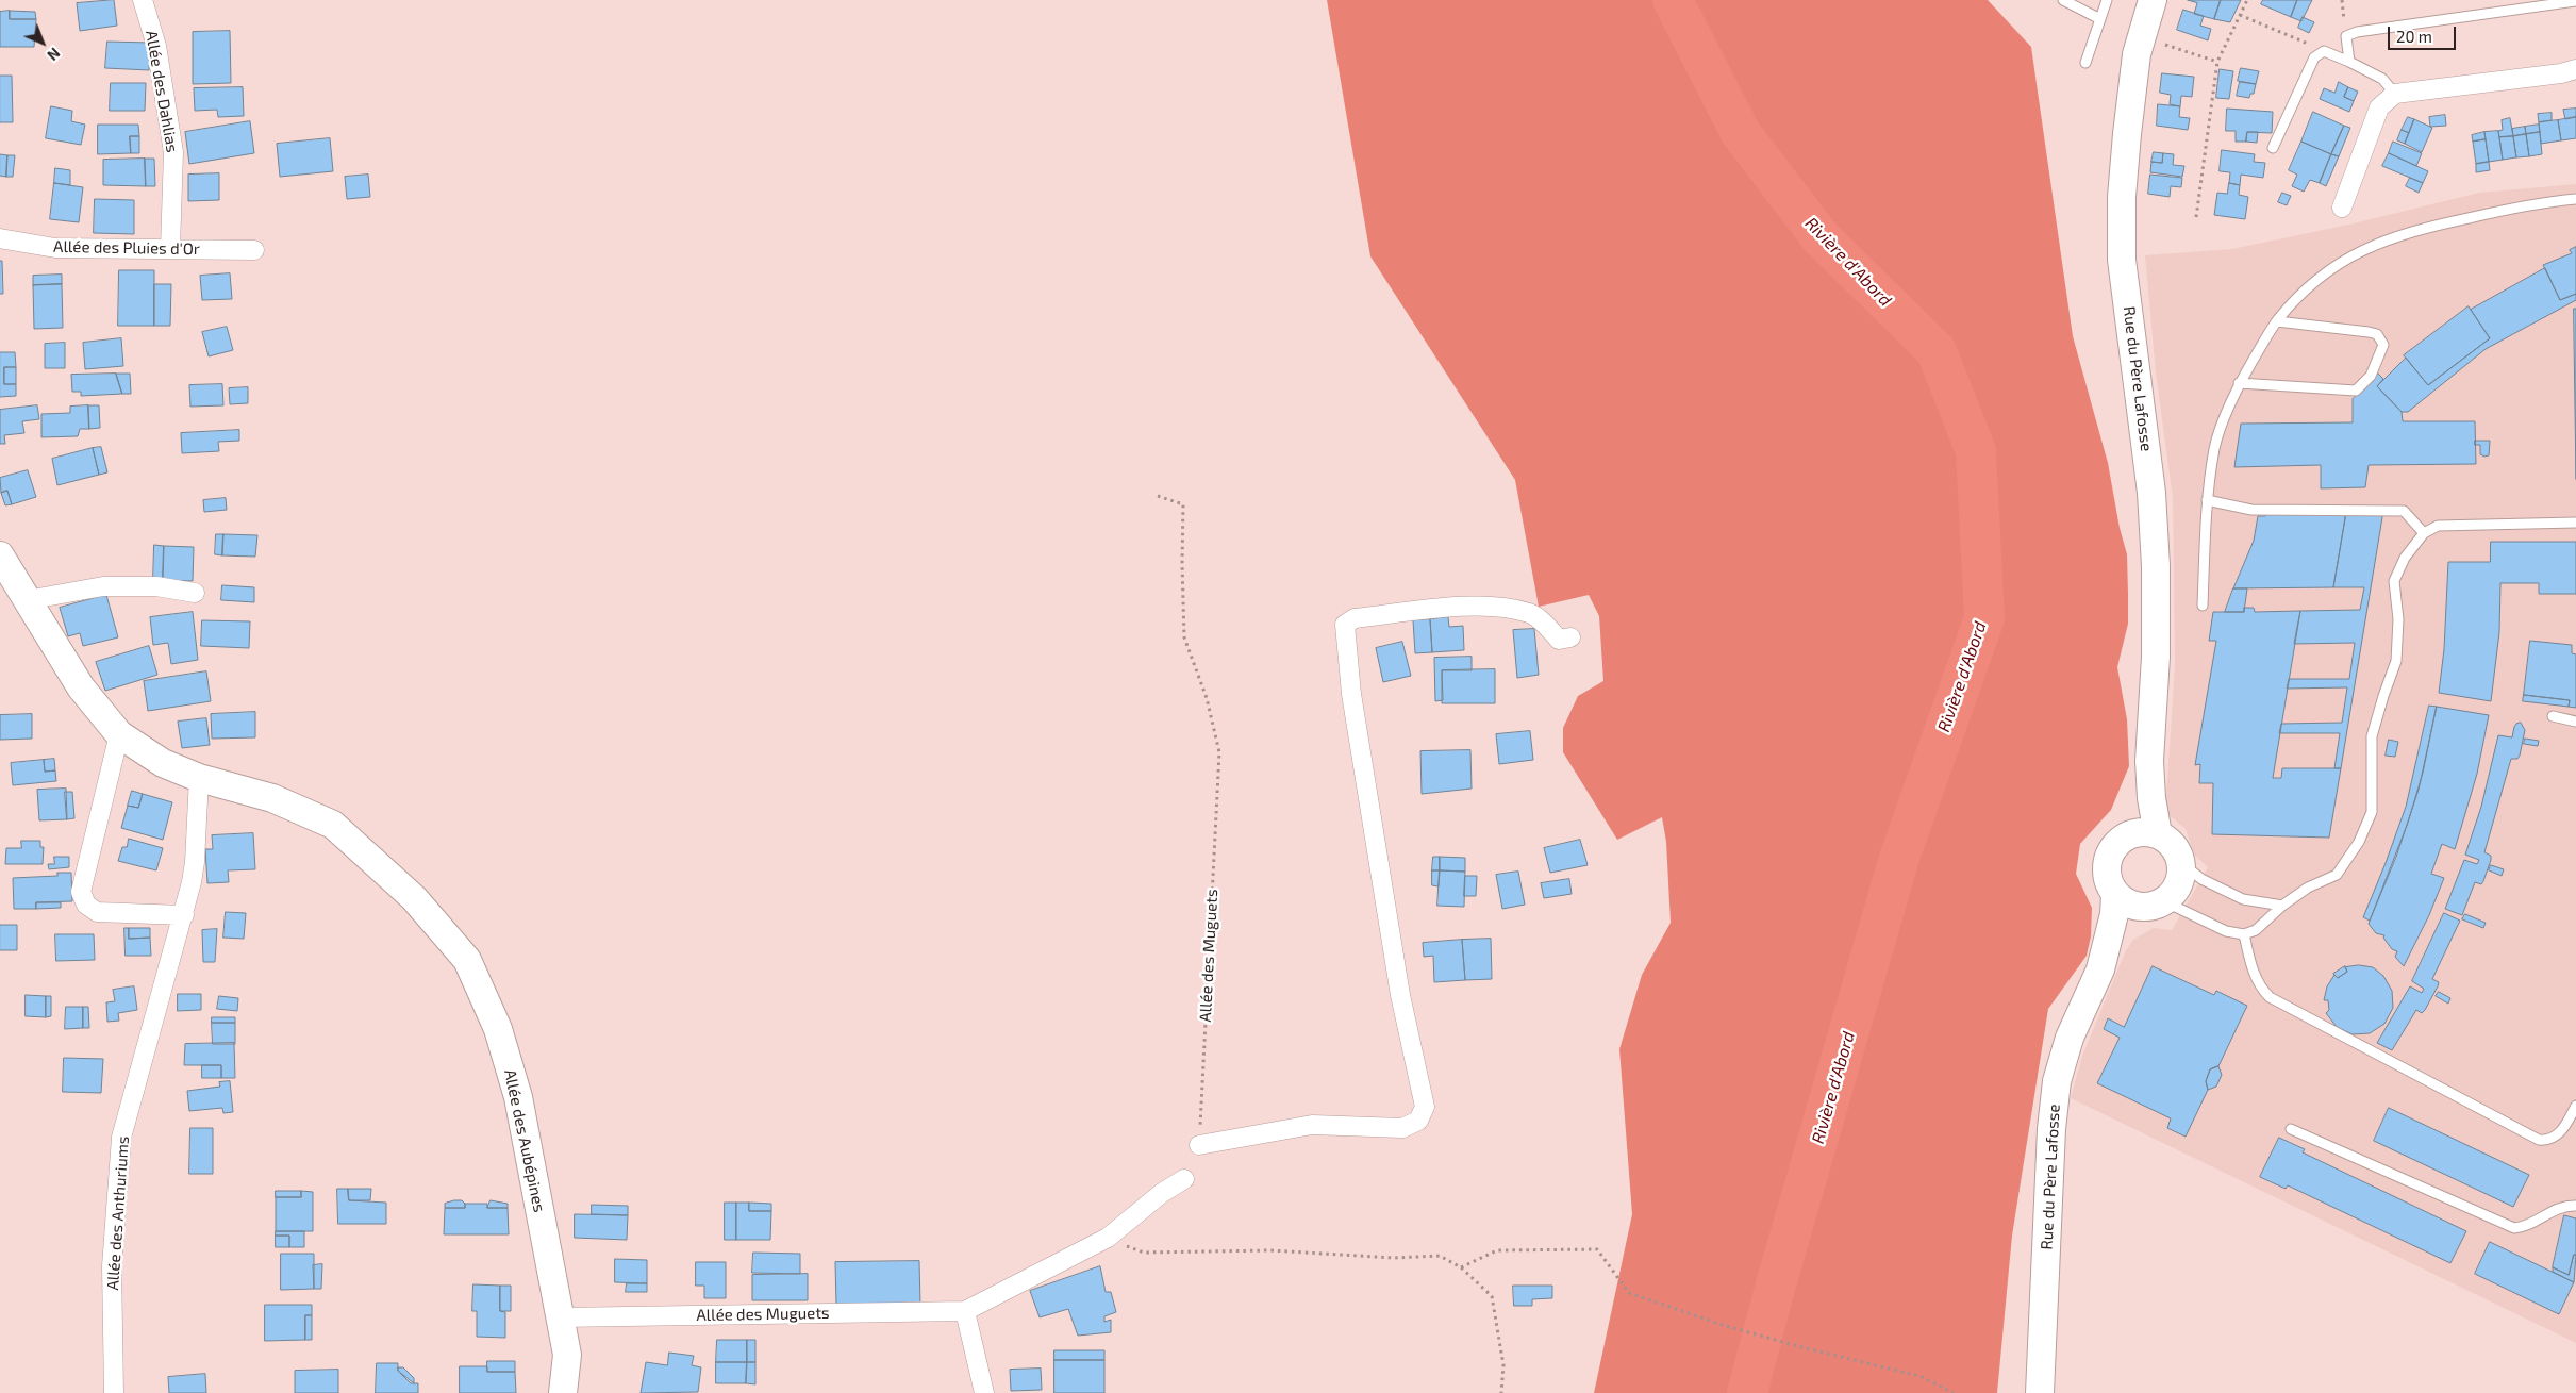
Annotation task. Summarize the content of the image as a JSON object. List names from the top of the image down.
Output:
{
  "streets": {
    "street": [
      "Allée des Dahlias",
      "Allée des Pluies d'Or",
      "Rue du Père Lafosse",
      "Allée des Muguets",
      "Allée des Aubépines",
      "Allée des Anthuriums"
    ]
  },
  "crossings": [
    ["Allée des Dahlias", "Allée des Pluies d'Or"],
    ["Allée des Muguets", "Allée des Aubépines"],
    ["Allée des Aubépines", "Allée des Anthuriums"]
  ],
  "water": ["Rivière d'Abord"],
  "scale_bar": "20 m",
  "north": "bottom right"
}
